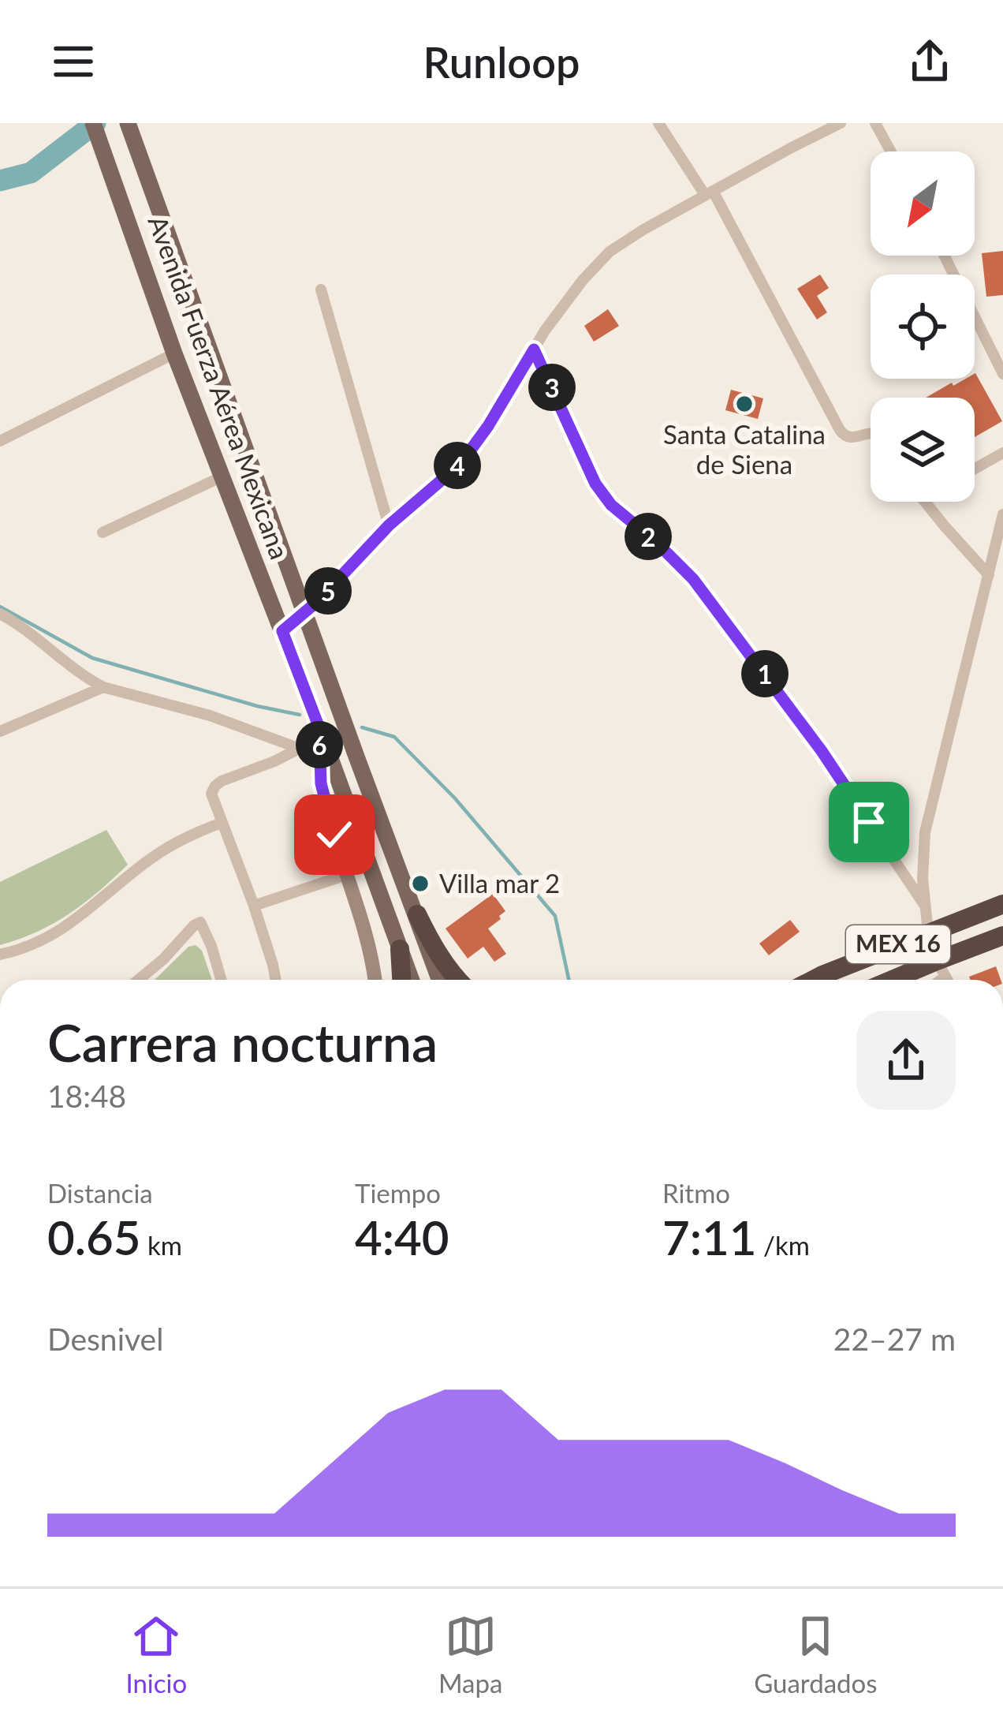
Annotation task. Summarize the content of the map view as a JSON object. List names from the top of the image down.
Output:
{
  "streets": {
    "highway": ["MEX 16"],
    "main road": ["Avenida Fuerza Aérea Mexicana"]
  },
  "places": ["Santa Catalina de Siena", "Villa mar 2"],
  "north": "bottom left",
  "page": {
    "header": "Runloop",
    "pins": [
      "3",
      "4",
      "2",
      "5",
      "1",
      "6"
    ],
    "heading": ["Carrera nocturna", "18:48"],
    "stats": [
      ["Distancia", "0.65 km"],
      ["Tiempo", "4:40"],
      ["Ritmo", "7:11 /km"]
    ],
    "chart": ["Desnivel", "22–27 m"],
    "tabs": ["Inicio", "Mapa", "Guardados"]
  }
}
